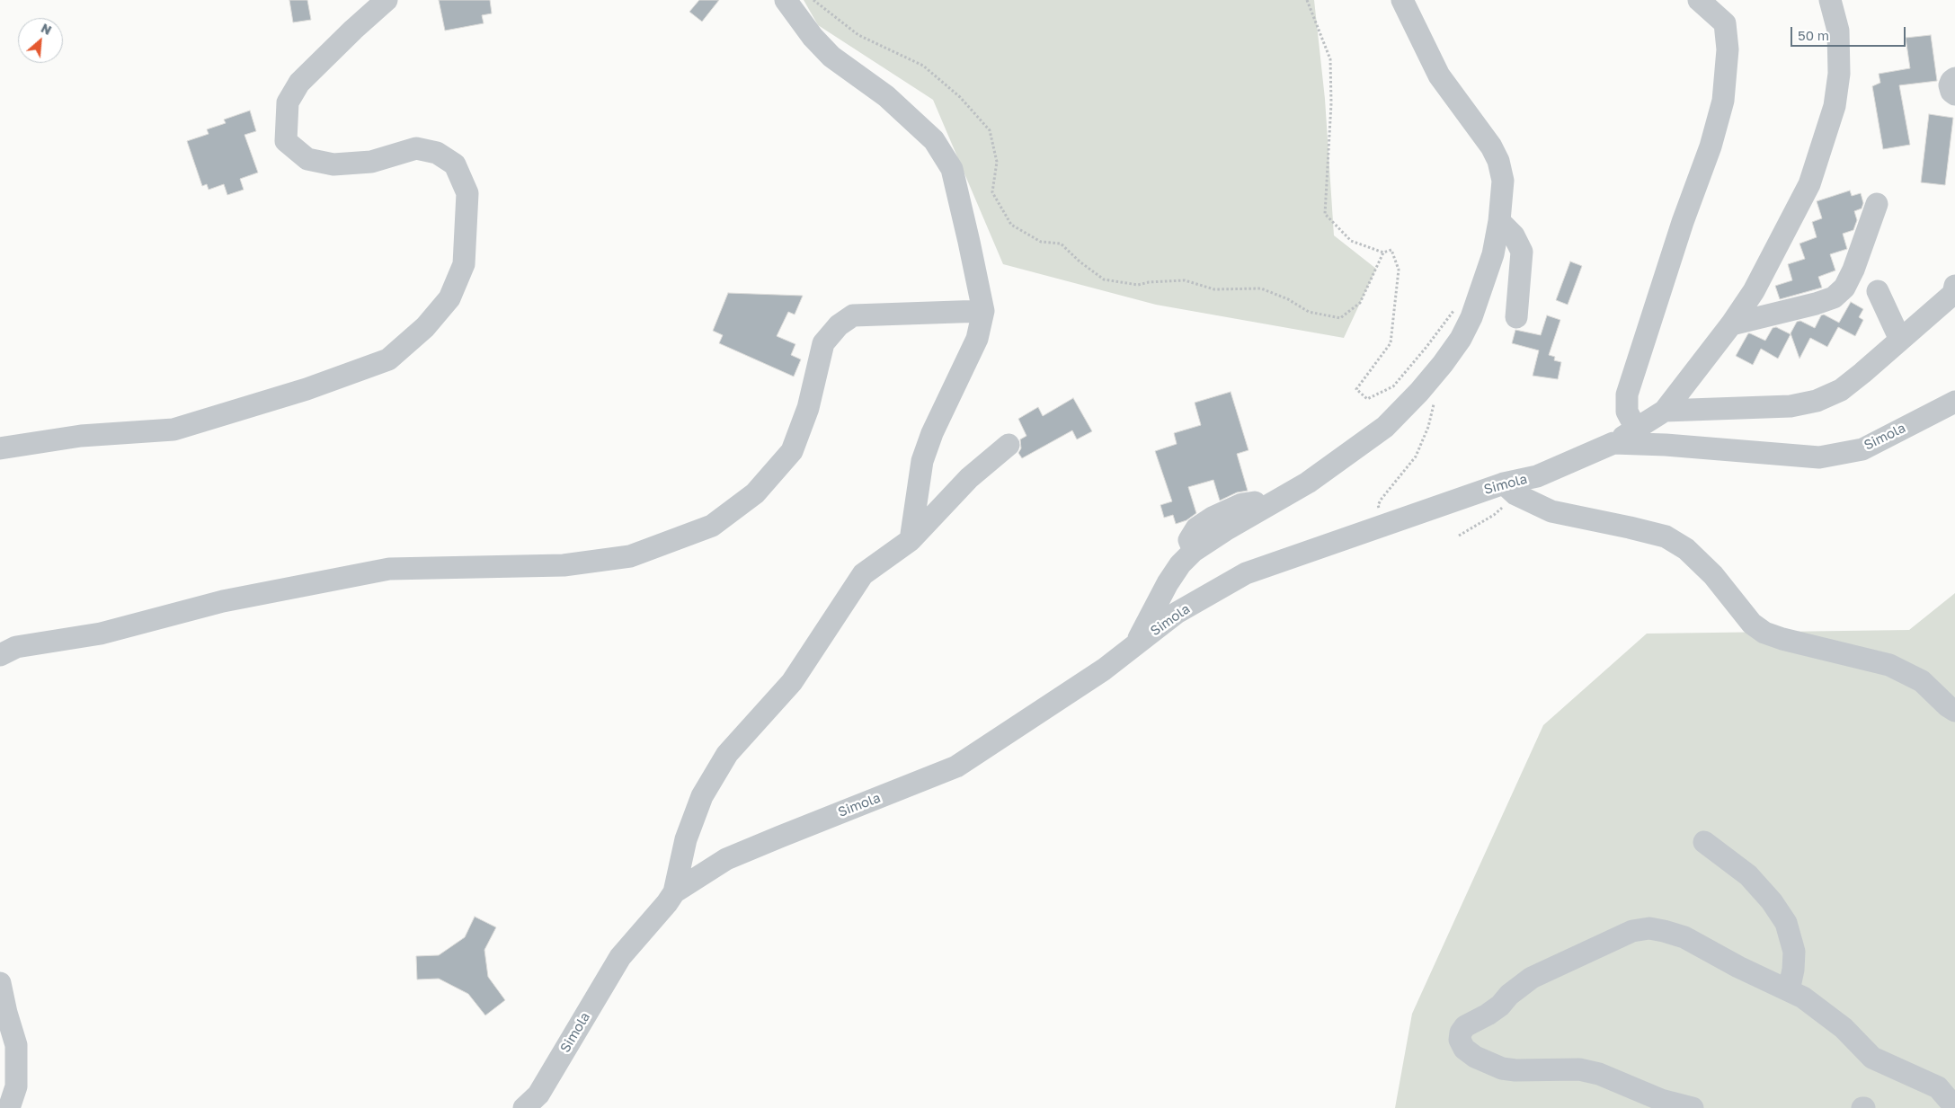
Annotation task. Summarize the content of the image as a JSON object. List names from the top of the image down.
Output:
{
  "streets": {
    "street": ["Simola"]
  },
  "scale_bar": "50 m",
  "north": "top right"
}
